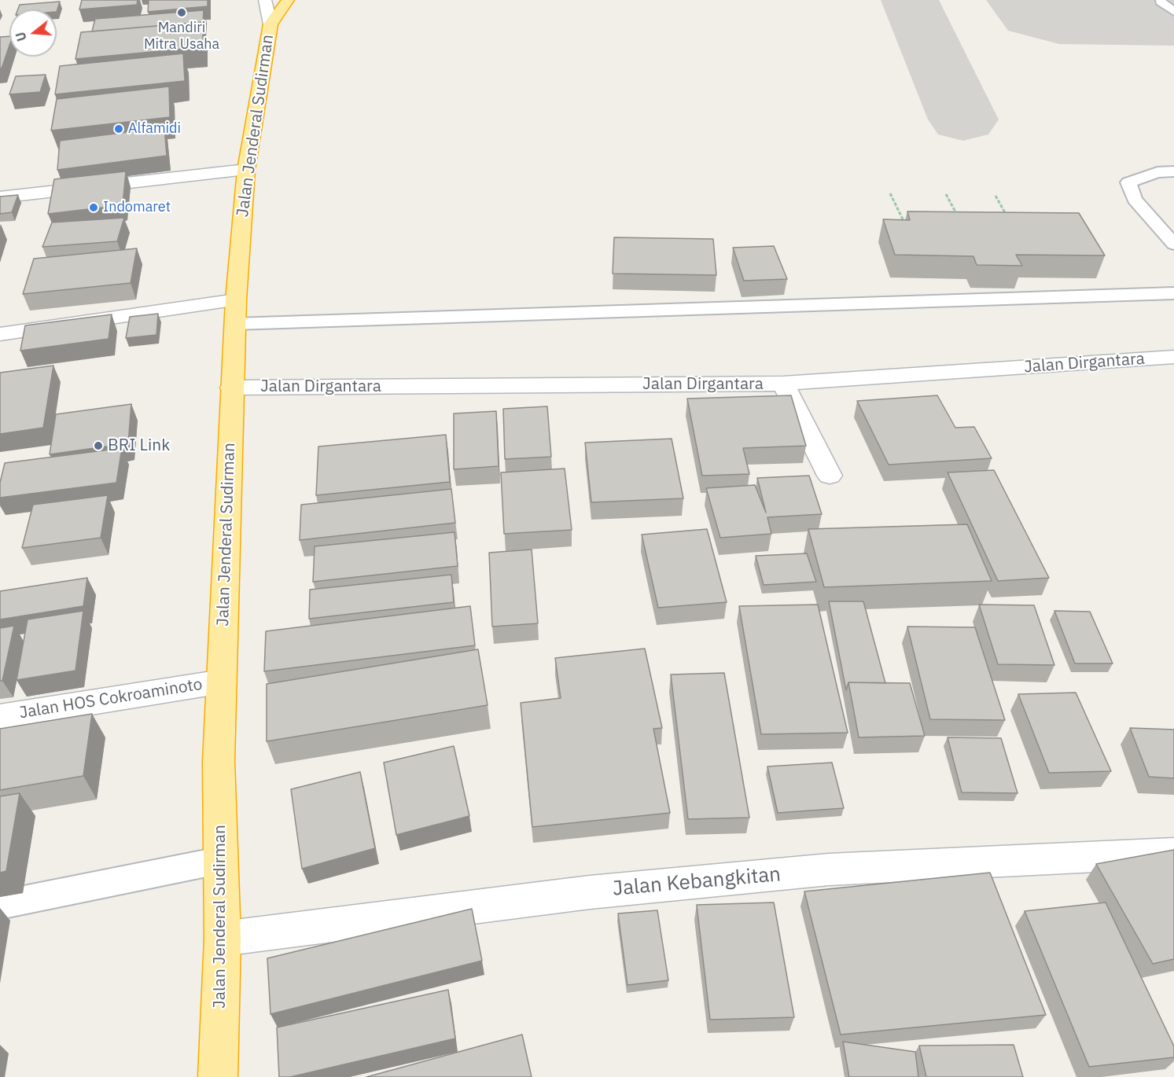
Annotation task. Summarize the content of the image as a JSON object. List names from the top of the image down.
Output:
{
  "streets": {
    "highway": ["Jalan Jenderal Sudirman"],
    "street": ["Jalan Dirgantara", "Jalan HOS Cokroaminoto", "Jalan Kebangkitan"]
  },
  "crossings": [
    ["Jalan Jenderal Sudirman", "Jalan Dirgantara"],
    ["Jalan Jenderal Sudirman", "Jalan HOS Cokroaminoto"],
    ["Jalan Jenderal Sudirman", "Jalan Kebangkitan"]
  ],
  "places": [
    "Mandiri Mitra Usaha",
    "Alfamidi",
    "Indomaret",
    "BRI Link"
  ],
  "north": "left"
}
